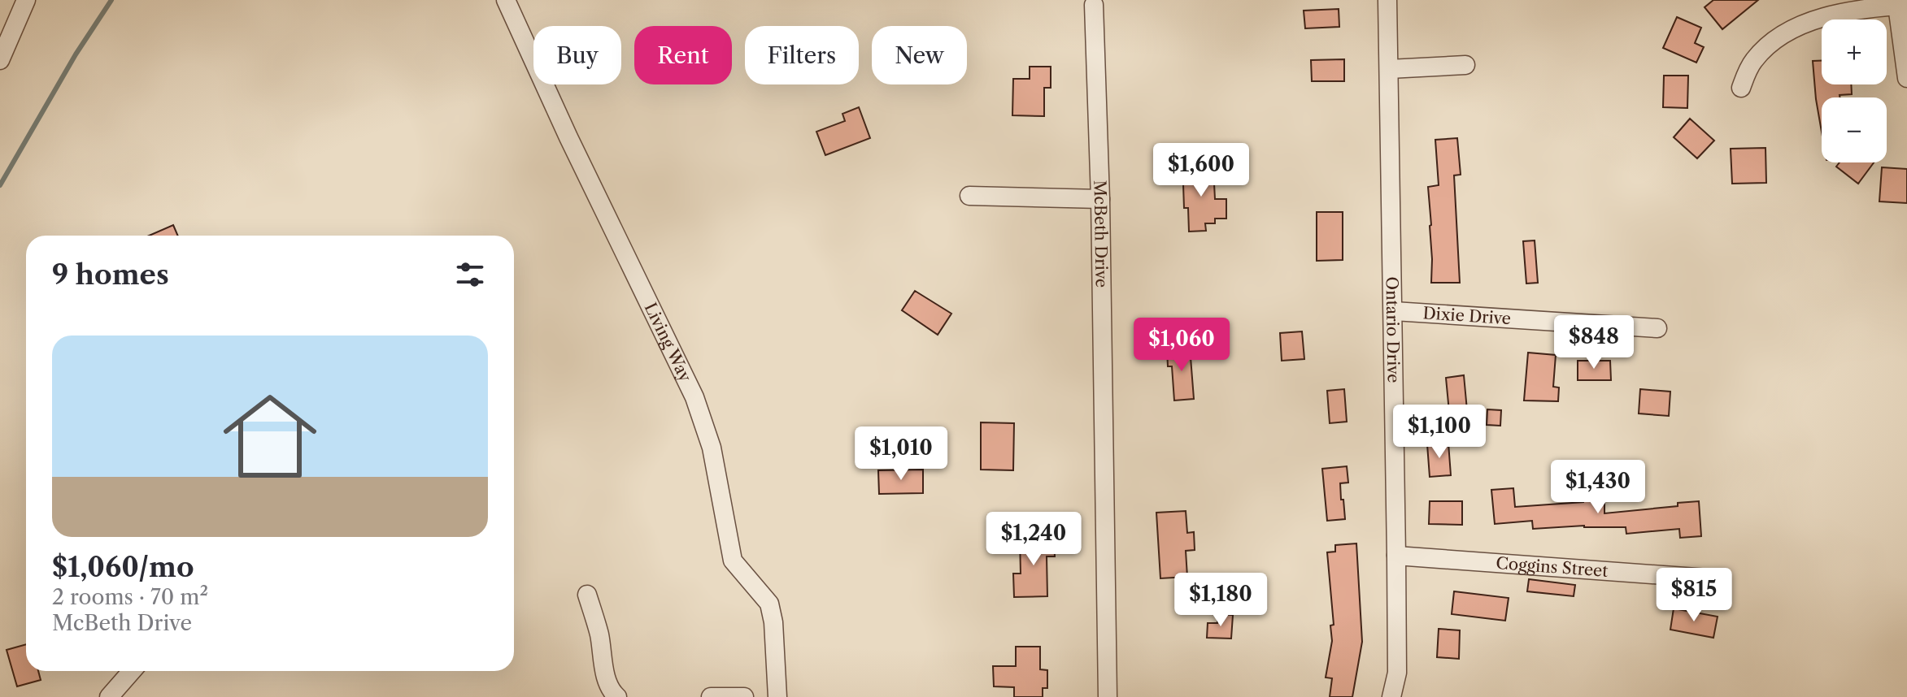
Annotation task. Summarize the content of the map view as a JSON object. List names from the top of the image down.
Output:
{
  "streets": {
    "street": [
      "McBeth Drive",
      "Dixie Drive",
      "Ontario Drive",
      "Living Way",
      "Coggins Street"
    ]
  },
  "crossings": [
    ["Dixie Drive", "Ontario Drive"],
    ["Ontario Drive", "Coggins Street"]
  ],
  "page": {
    "map_buttons": ["+", "−"],
    "chip": [
      "Buy",
      "Rent",
      "Filters",
      "New"
    ],
    "price": [
      "$1,600",
      "$848",
      "$1,060",
      "$1,100",
      "$1,010",
      "$1,430",
      "$1,240",
      "$815",
      "$1,180"
    ],
    "heading": "9 homes",
    "list": [
      {
        "name": "$1,060/mo",
        "note": "2 rooms · 70 m² · McBeth Drive"
      }
    ]
  }
}
